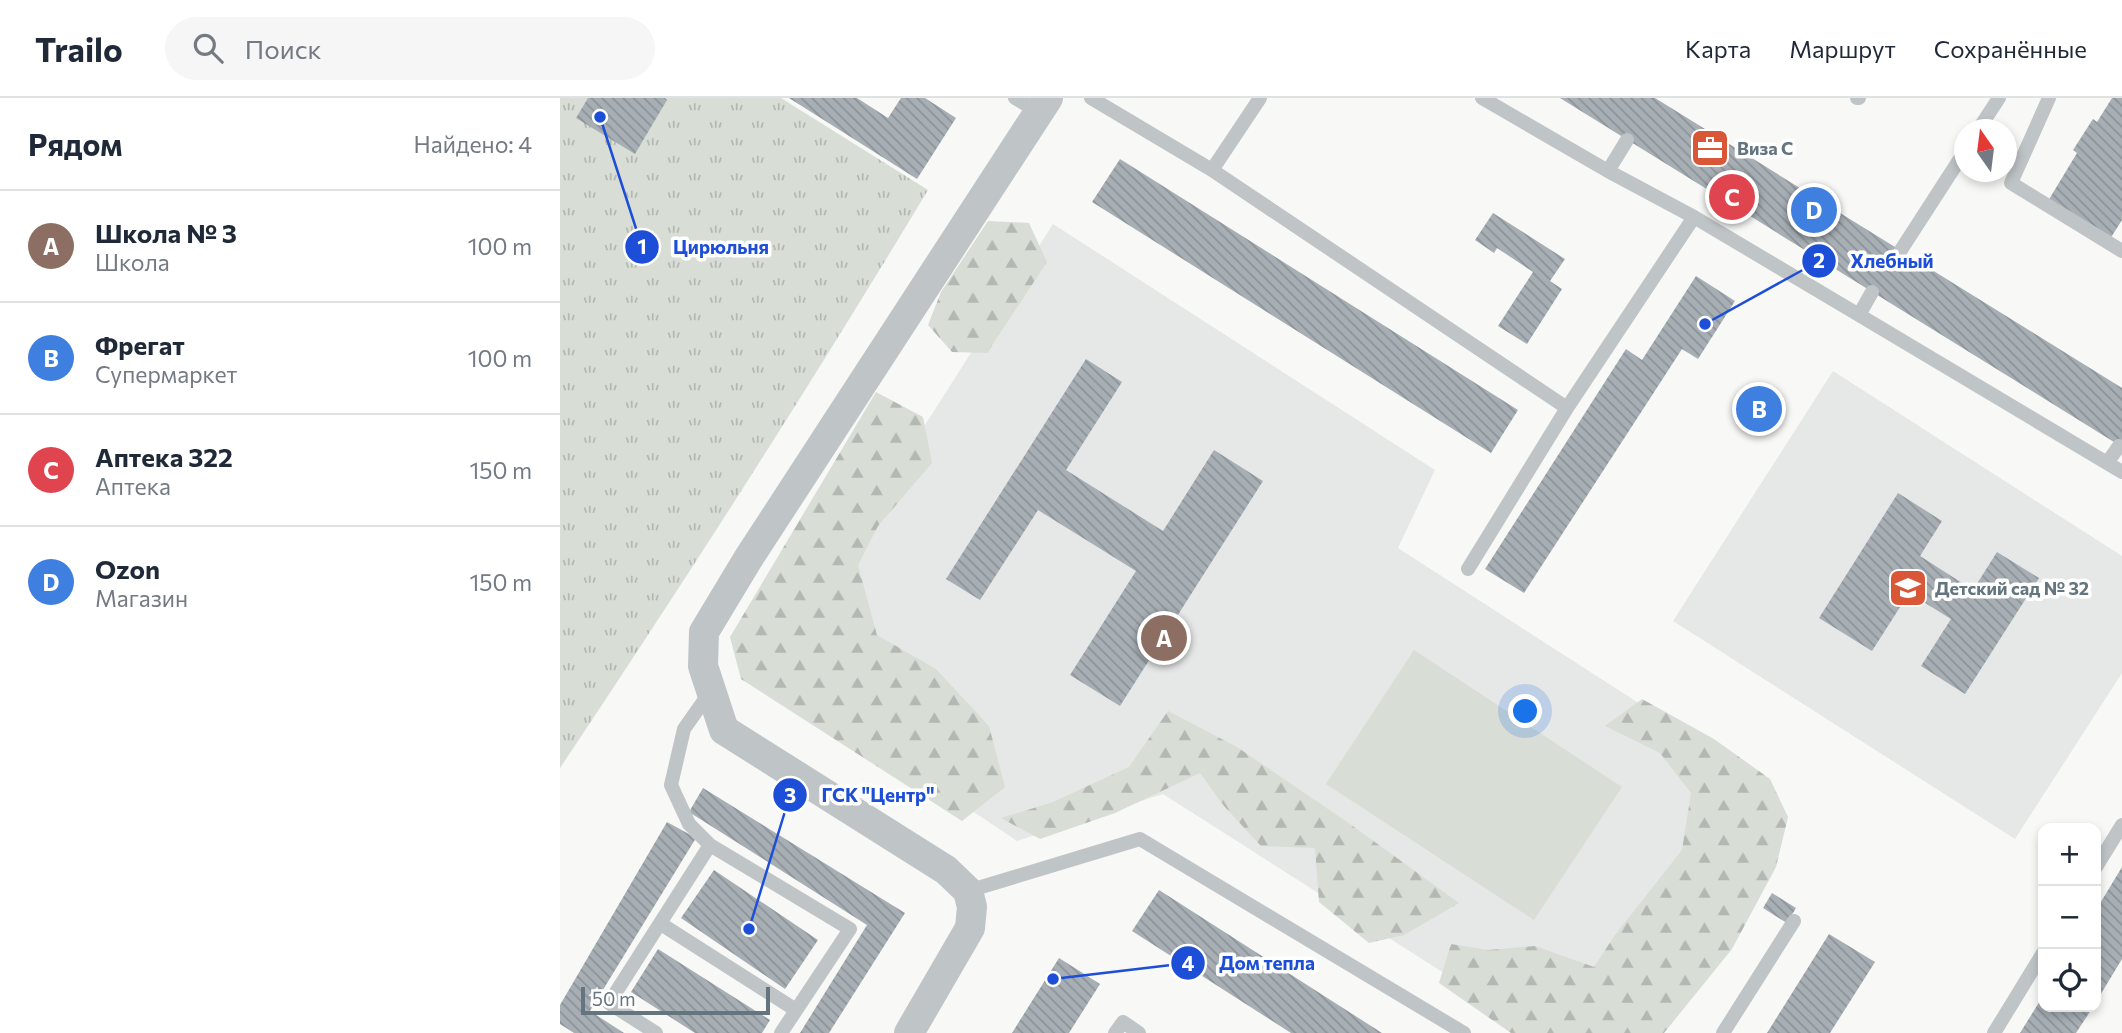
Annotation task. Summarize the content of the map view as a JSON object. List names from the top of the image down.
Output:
{
  "places": {
    "other": [
      "Цирюльня",
      "Хлебный",
      "ГСК \"Центр\"",
      "Дом тепла"
    ],
    "office": ["Виза С"],
    "school or university": ["Детский сад № 32"]
  },
  "scale_bar": "50 m",
  "north": "top",
  "page": {
    "header": "Trailo",
    "search": "Поиск",
    "nav": ["Карта", "Маршрут", "Сохранённые"],
    "heading": ["Рядом", "Найдено: 4"],
    "pins": [
      "C",
      "D",
      "B",
      "A"
    ],
    "list": [
      {
        "mark": "A",
        "name": "Школа № 3",
        "note": "Школа",
        "value": "100 m"
      },
      {
        "mark": "B",
        "name": "Фрегат",
        "note": "Супермаркет",
        "value": "100 m"
      },
      {
        "mark": "C",
        "name": "Аптека 322",
        "note": "Аптека",
        "value": "150 m"
      },
      {
        "mark": "D",
        "name": "Ozon",
        "note": "Магазин",
        "value": "150 m"
      }
    ],
    "map_buttons": ["+", "−"],
    "scale": "50 m"
  }
}
